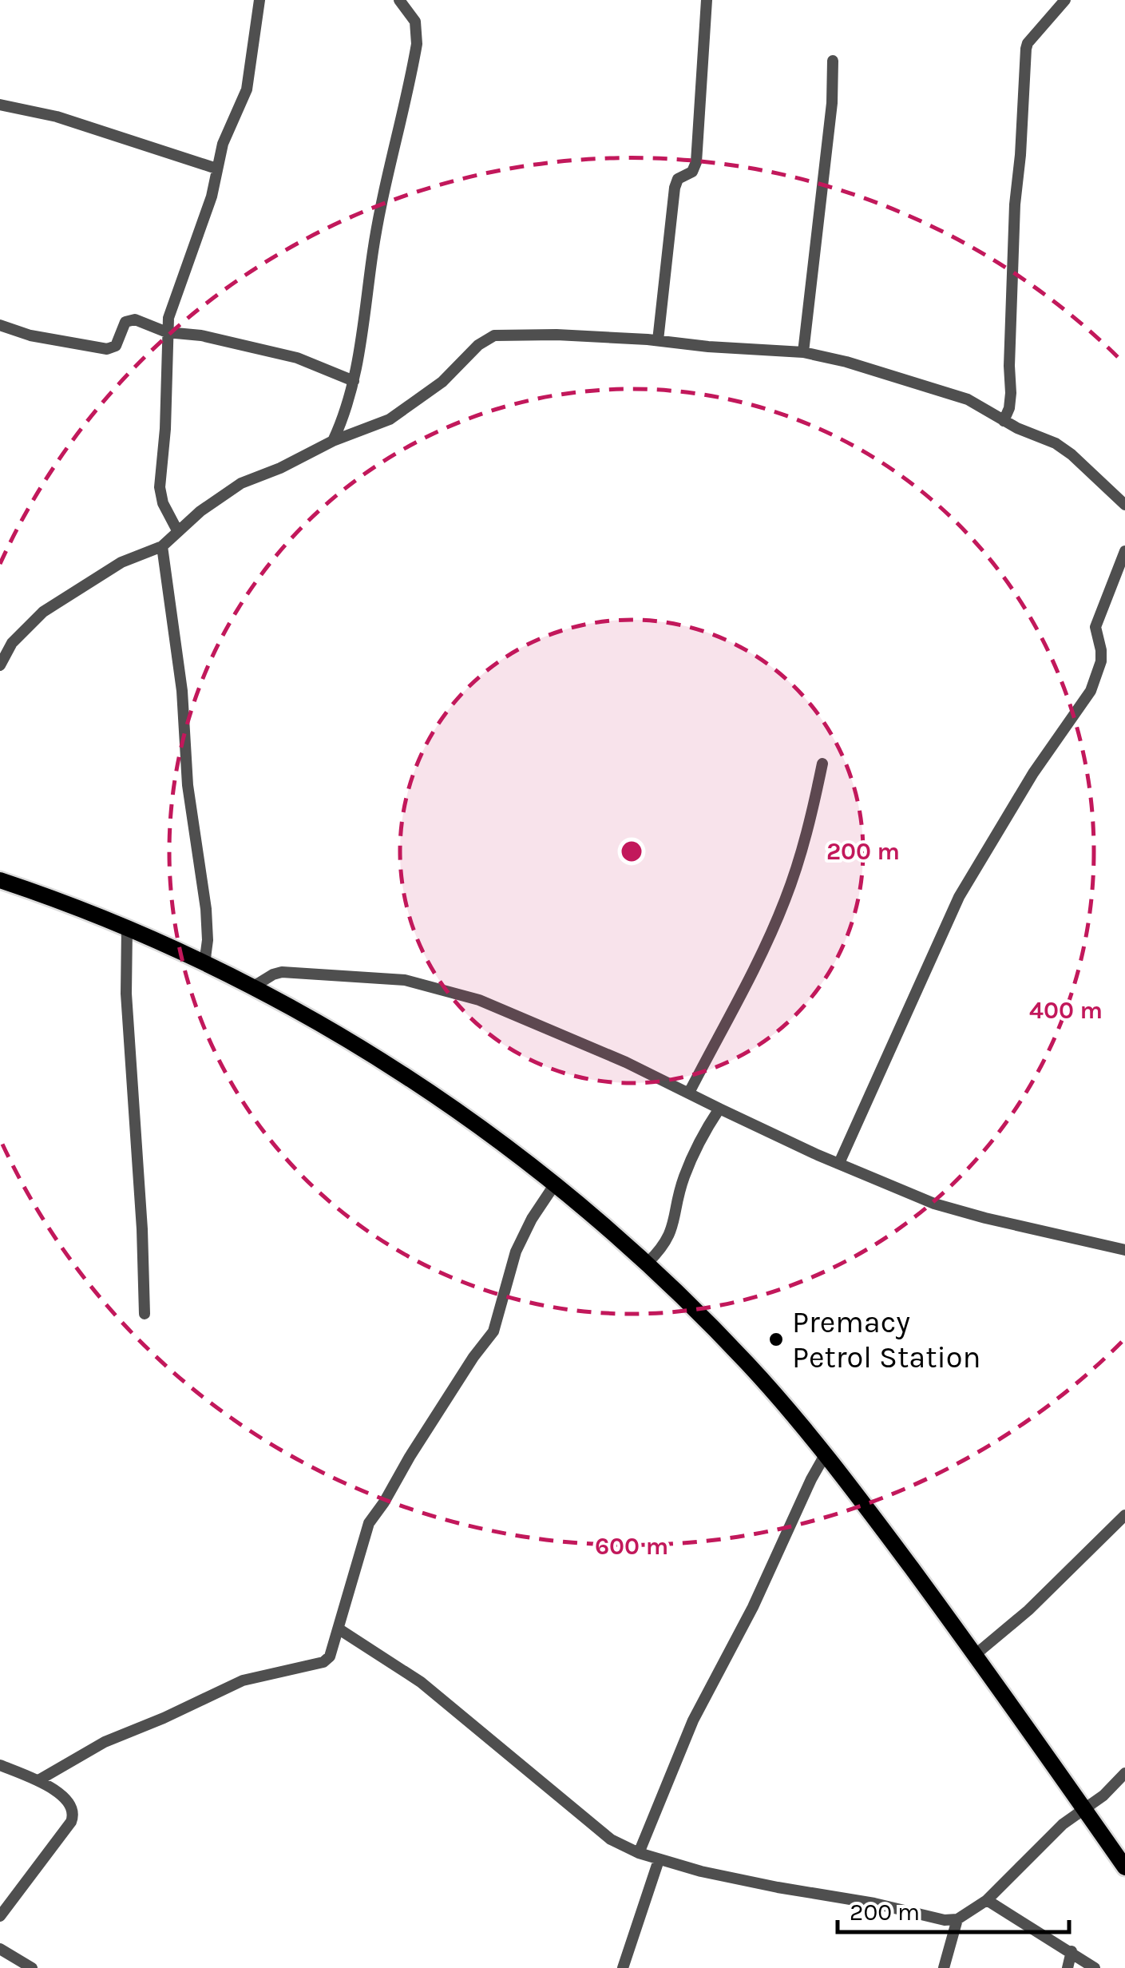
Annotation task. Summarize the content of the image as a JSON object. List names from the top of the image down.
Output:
{
  "places": ["Premacy Petrol Station"],
  "scale_bar": "200 m",
  "rings": ["200 m", "400 m", "600 m"]
}
